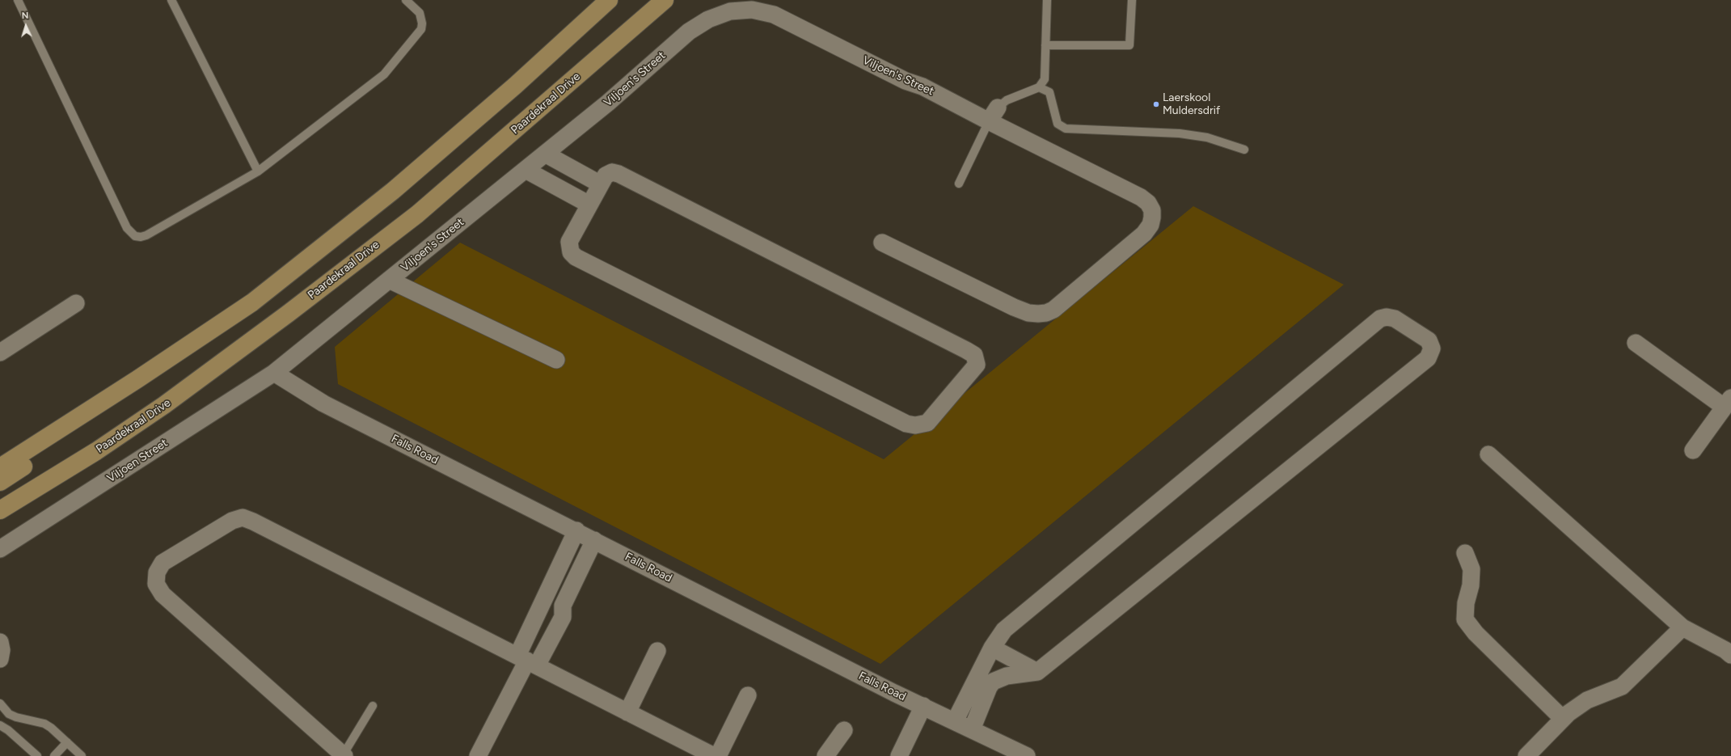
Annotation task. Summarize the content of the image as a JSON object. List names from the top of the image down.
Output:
{
  "streets": {
    "main road": ["Paardekraal Drive"],
    "street": ["Viljoen's Street", "Falls Road", "Viljoen Street"]
  },
  "crossings": [
    ["Viljoen's Street", "Falls Road"],
    ["Viljoen's Street", "Viljoen Street"],
    ["Falls Road", "Viljoen Street"]
  ],
  "places": ["Laerskool Muldersdrif"],
  "north": "top"
}
